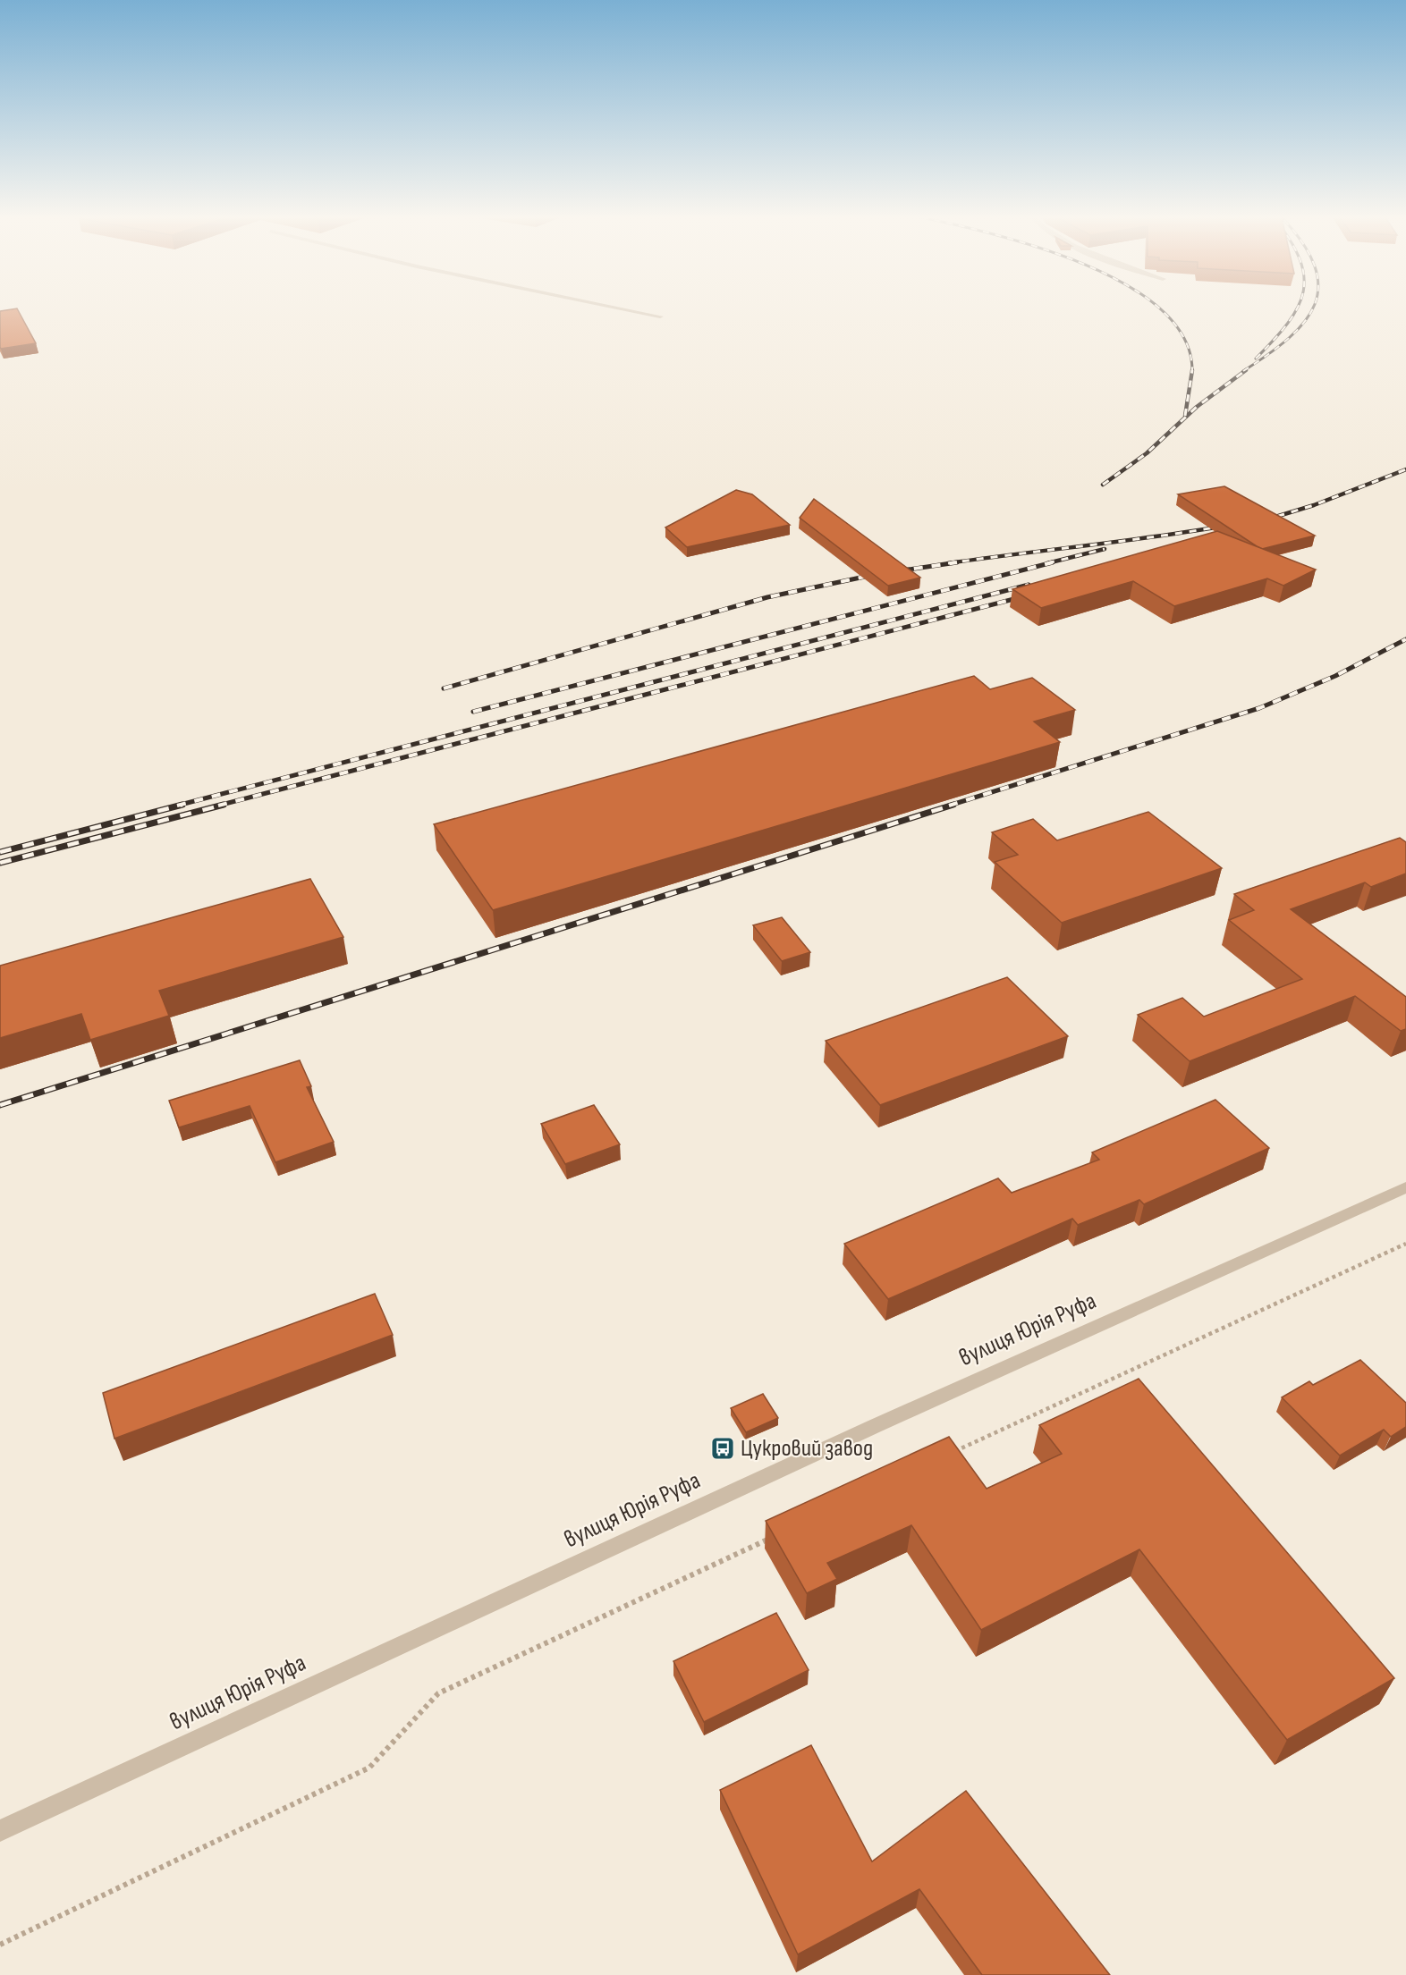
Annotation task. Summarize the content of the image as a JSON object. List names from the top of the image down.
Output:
{
  "streets": {
    "street": ["вулиця Юрія Руфа"]
  },
  "places": {
    "bus stop": ["Цукровий завод"]
  }
}
